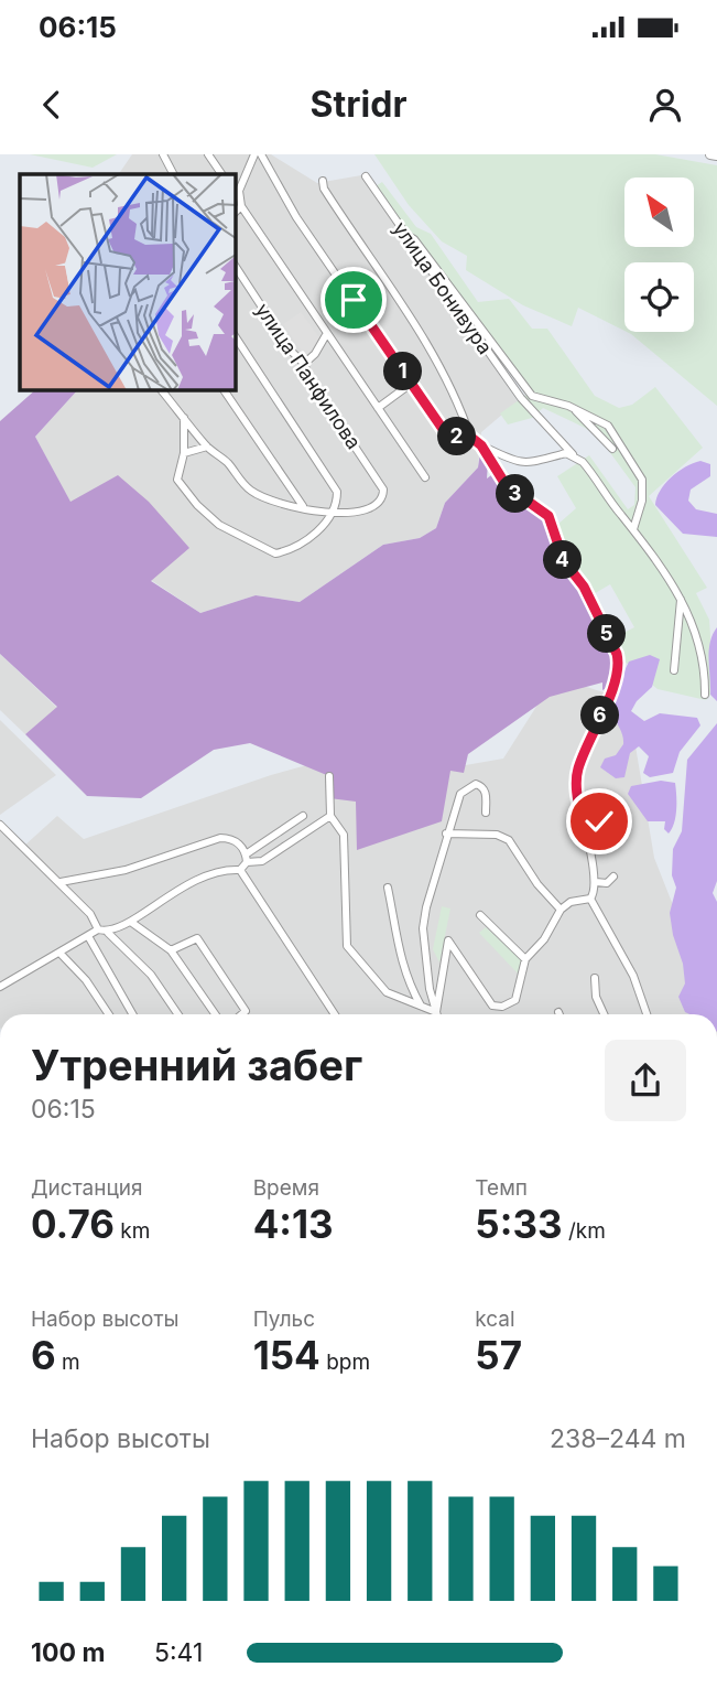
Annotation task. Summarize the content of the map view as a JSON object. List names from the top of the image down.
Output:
{
  "streets": {
    "street": ["улица Бонивура", "улица Панфилова"]
  },
  "north": "top left",
  "page": {
    "status": "06:15",
    "header": "Stridr",
    "pins": [
      "1",
      "2",
      "3",
      "4",
      "5",
      "6"
    ],
    "heading": ["Утренний забег", "06:15"],
    "stats": [
      ["Дистанция", "0.76 km"],
      ["Время", "4:13"],
      ["Темп", "5:33 /km"],
      ["Набор высоты", "6 m"],
      ["Пульс", "154 bpm"],
      ["kcal", "57"]
    ],
    "chart": ["Набор высоты", "238–244 m"],
    "list": [
      {
        "name": "100 m",
        "note": "5:41"
      }
    ]
  }
}
